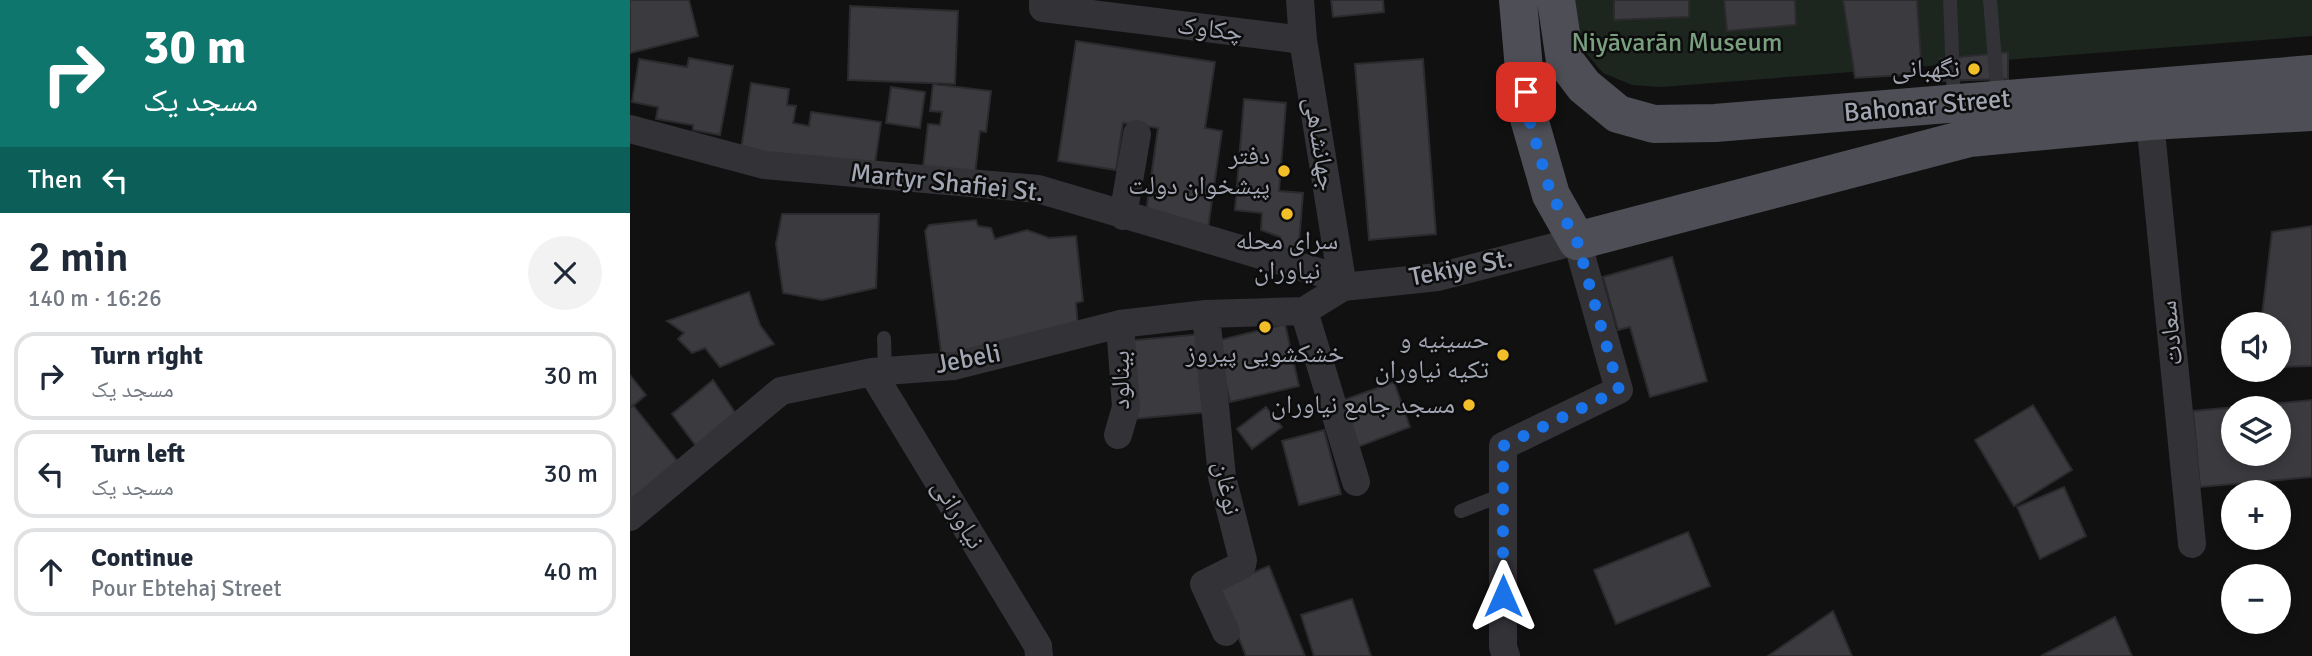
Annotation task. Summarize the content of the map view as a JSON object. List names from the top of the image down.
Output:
{
  "streets": {
    "main road": ["Bahonar Street"],
    "street": [
      "چکاوک",
      "جهانشاهی",
      "Martyr Shafiei St.",
      "Tekiye St.",
      "سعادت",
      "Jebeli",
      "بینالود",
      "نوغان",
      "نیاورانی"
    ]
  },
  "crossings": [
    ["چکاوک", "جهانشاهی"],
    ["Bahonar Street", "Tekiye St."],
    ["Bahonar Street", "سعادت"],
    ["جهانشاهی", "Martyr Shafiei St."],
    ["جهانشاهی", "Tekiye St."],
    ["جهانشاهی", "Jebeli"],
    ["Martyr Shafiei St.", "Tekiye St."],
    ["Martyr Shafiei St.", "Jebeli"],
    ["Tekiye St.", "Jebeli"],
    ["Jebeli", "بینالود"],
    ["Jebeli", "نوغان"],
    ["Jebeli", "نیاورانی"]
  ],
  "parks": ["Niyāvarān Museum"],
  "places": [
    "نگهبانی",
    "دفتر پیشخوان دولت",
    "سرای محله نیاوران",
    "خشکشویی پیروز",
    "حسینیه و تکیه نیاوران",
    "مسجد جامع نیاوران"
  ],
  "page": {
    "turn": ["30 m", "مسجد یک"],
    "then": "Then",
    "heading": ["2 min", "140 m · 16:26"],
    "map_buttons": ["+", "−"],
    "list": [
      {
        "name": "Turn right",
        "note": "مسجد یک",
        "value": "30 m"
      },
      {
        "name": "Turn left",
        "note": "مسجد یک",
        "value": "30 m"
      },
      {
        "name": "Continue",
        "note": "Pour Ebtehaj Street",
        "value": "40 m"
      }
    ]
  }
}
